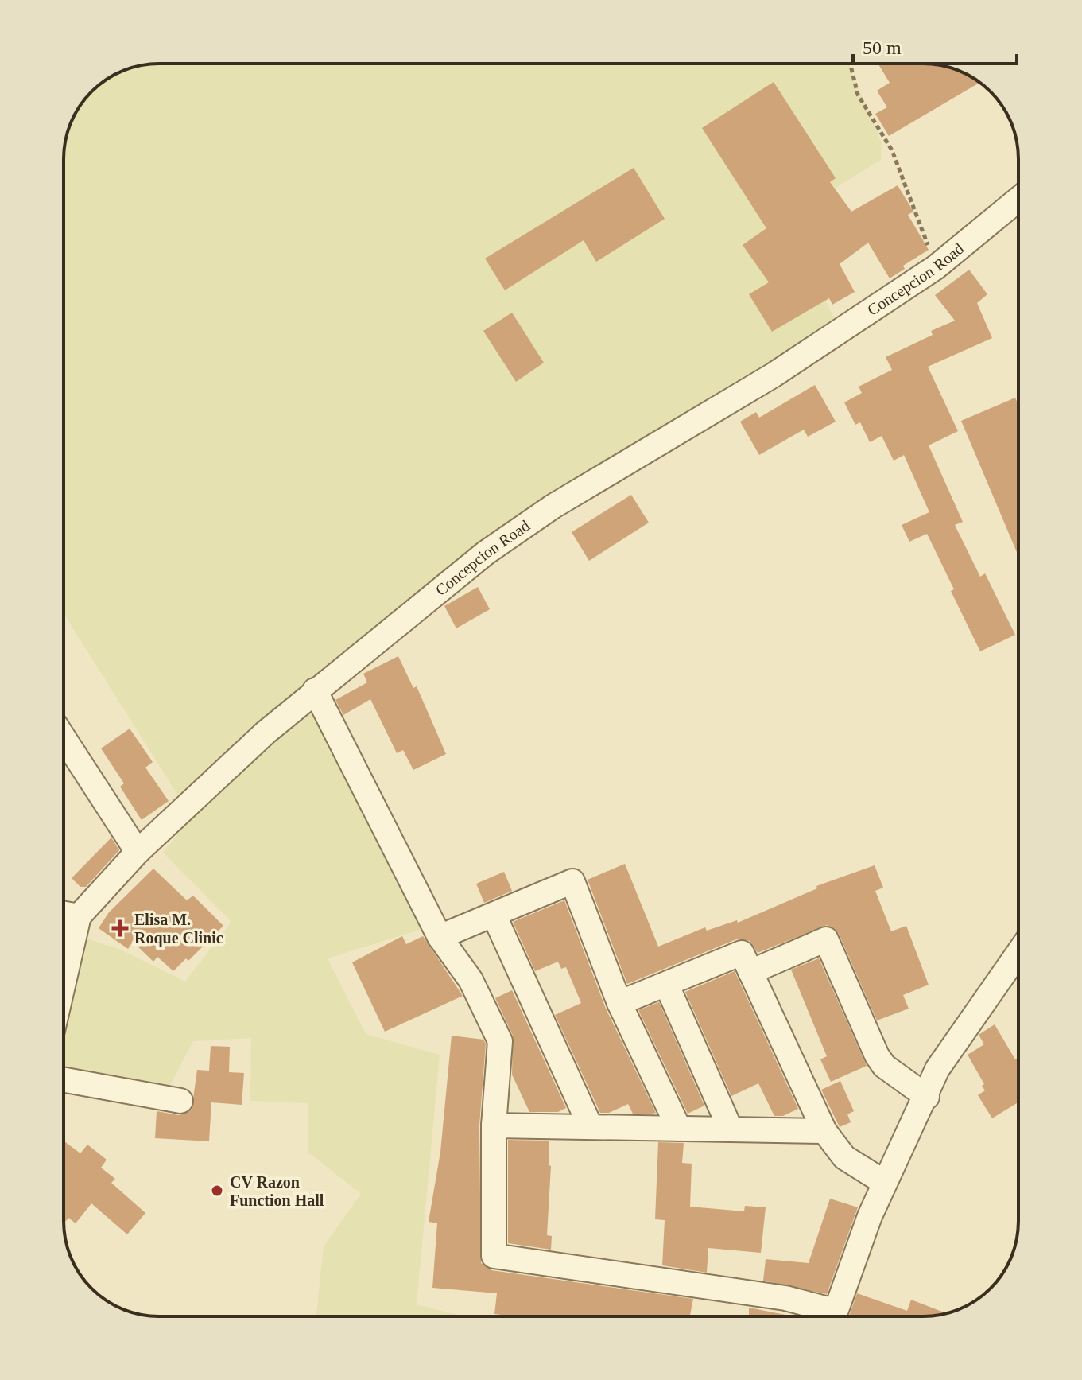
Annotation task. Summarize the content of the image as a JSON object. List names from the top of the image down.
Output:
{
  "streets": {
    "street": ["Concepcion Road"]
  },
  "places": {
    "health": ["Elisa M. Roque Clinic"],
    "other": ["CV Razon Function Hall"]
  },
  "scale_bar": "50 m"
}
